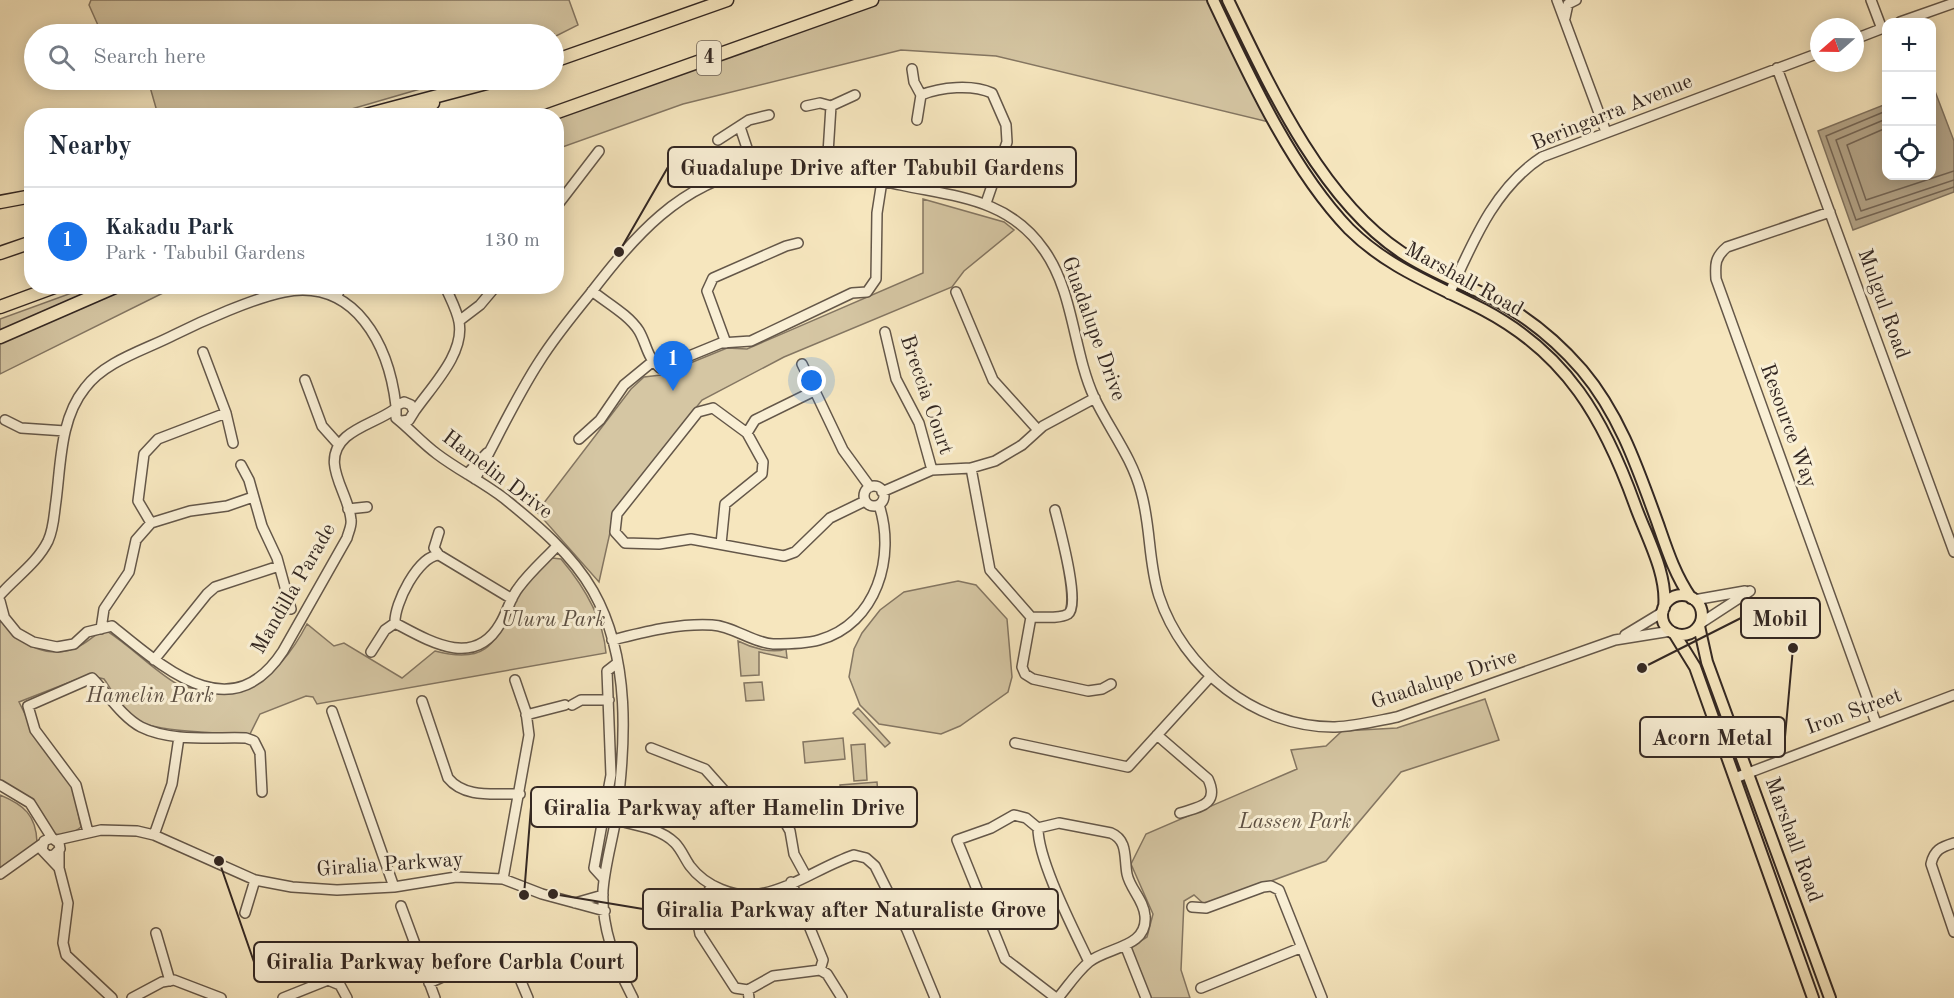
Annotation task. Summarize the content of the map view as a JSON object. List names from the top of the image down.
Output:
{
  "streets": {
    "highway": ["4"],
    "main road": ["Marshall Road"],
    "street": [
      "Beringarra Avenue",
      "Mulgul Road",
      "Guadalupe Drive",
      "Breccia Court",
      "Resource Way",
      "Hamelin Drive",
      "Mandilla Parade",
      "Iron Street",
      "Giralia Parkway"
    ]
  },
  "crossings": [
    ["Beringarra Avenue", "Marshall Road"],
    ["Beringarra Avenue", "Mulgul Road"],
    ["Marshall Road", "Guadalupe Drive"],
    ["Marshall Road", "Iron Street"],
    ["Mulgul Road", "Resource Way"],
    ["Guadalupe Drive", "Hamelin Drive"],
    ["Resource Way", "Iron Street"],
    ["Hamelin Drive", "Giralia Parkway"]
  ],
  "parks": ["Uluru Park", "Hamelin Park", "Lassen Park"],
  "places": [
    "Guadalupe Drive after Tabubil Gardens",
    "Acorn Metal",
    "Mobil",
    "Giralia Parkway before Carbla Court",
    "Giralia Parkway after Naturaliste Grove",
    "Giralia Parkway after Hamelin Drive"
  ],
  "north": "left",
  "page": {
    "map_buttons": ["+", "−"],
    "search": "Search here",
    "heading": "Nearby",
    "list": [
      {
        "mark": "1",
        "name": "Kakadu Park",
        "note": "Park · Tabubil Gardens",
        "value": "130 m"
      }
    ],
    "pins": "1"
  }
}
